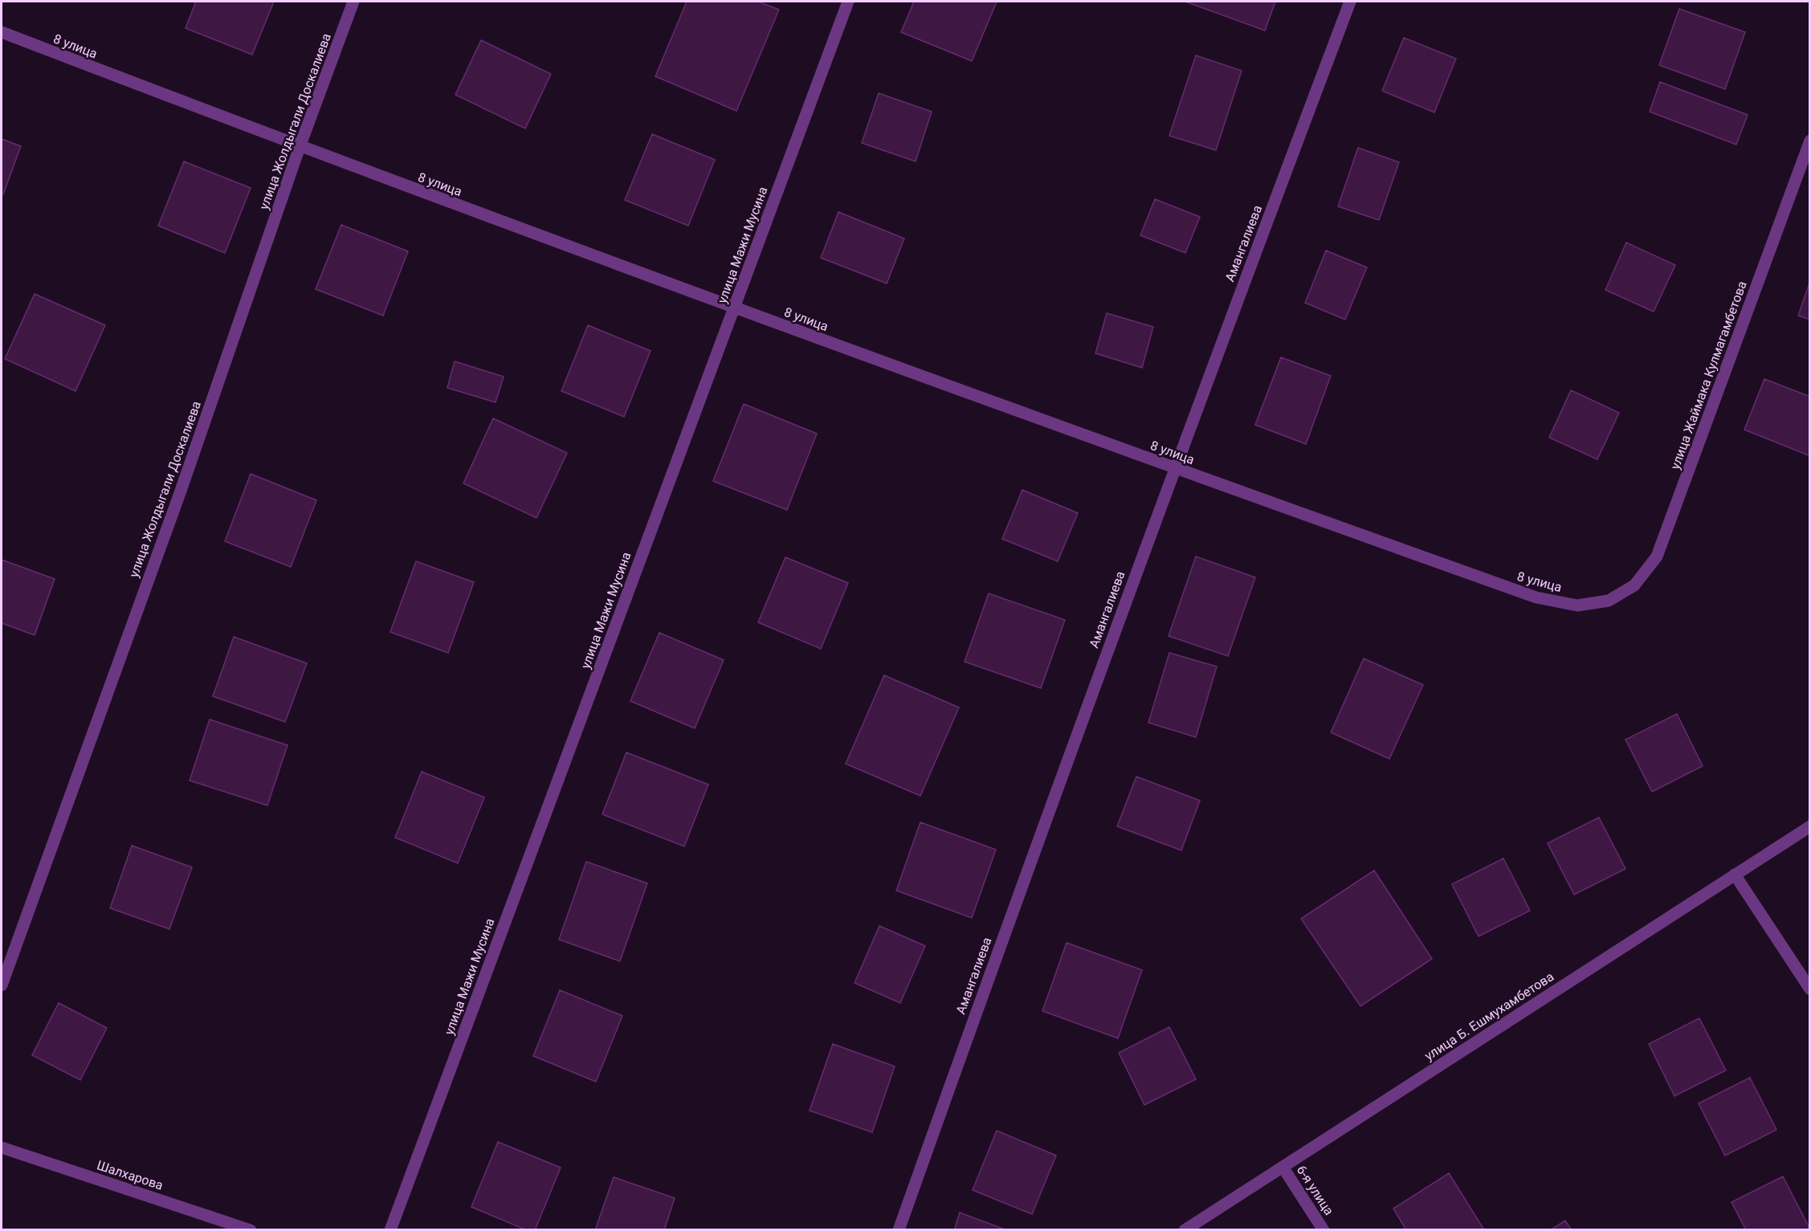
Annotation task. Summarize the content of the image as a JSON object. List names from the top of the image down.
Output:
{
  "streets": {
    "street": [
      "8 улица",
      "улица Жолдыгали Доскалиева",
      "Амангалиева",
      "улица Мажи Мусина",
      "улица Жаймака Кулмагамбетова",
      "улица Б. Ешмухамбетова",
      "Шалхарова",
      "6-я улица"
    ]
  },
  "crossings": [
    ["8 улица", "улица Жолдыгали Доскалиева"],
    ["8 улица", "Амангалиева"],
    ["8 улица", "улица Мажи Мусина"],
    ["8 улица", "улица Жаймака Кулмагамбетова"],
    ["улица Б. Ешмухамбетова", "6-я улица"]
  ]
}
